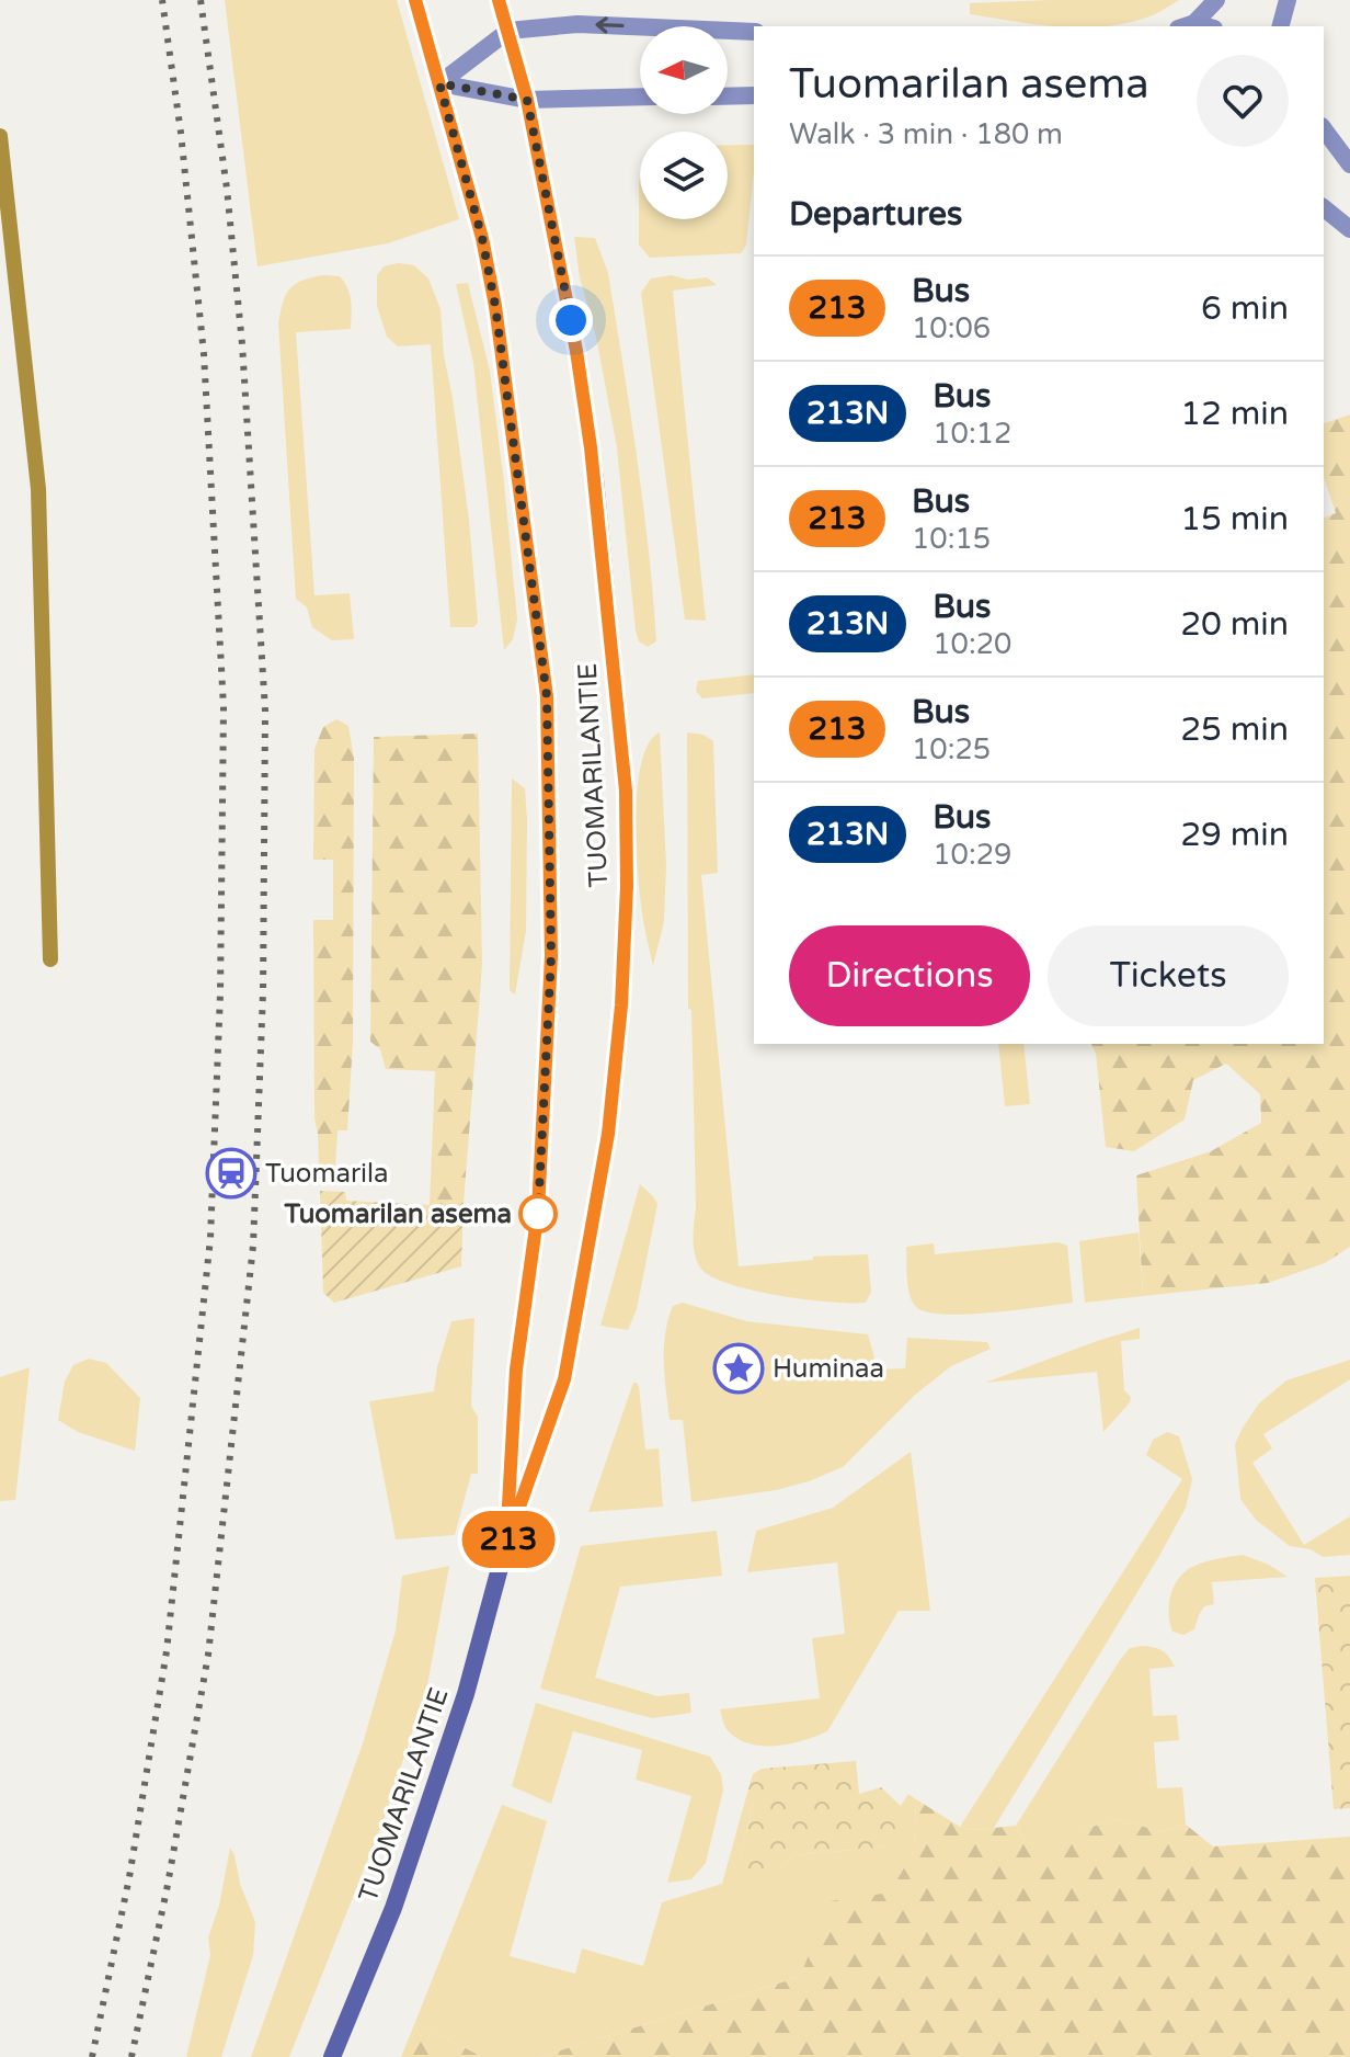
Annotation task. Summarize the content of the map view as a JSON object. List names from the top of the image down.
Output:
{
  "streets": {
    "main road": ["TUOMARILANTIE"]
  },
  "places": {
    "station": ["Tuomarila"],
    "other": ["Tuomarilan asema"],
    "place": ["Huminaa"]
  },
  "lines": ["bus line 213"],
  "north": "left",
  "page": {
    "on_map": "213",
    "heading": [
      ["Tuomarilan asema", "Walk · 3 min · 180 m"],
      "Departures"
    ],
    "list": [
      {
        "mark": "213",
        "name": "Bus",
        "note": "10:06",
        "value": "6 min"
      },
      {
        "mark": "213N",
        "name": "Bus",
        "note": "10:12",
        "value": "12 min"
      },
      {
        "mark": "213",
        "name": "Bus",
        "note": "10:15",
        "value": "15 min"
      },
      {
        "mark": "213N",
        "name": "Bus",
        "note": "10:20",
        "value": "20 min"
      },
      {
        "mark": "213",
        "name": "Bus",
        "note": "10:25",
        "value": "25 min"
      },
      {
        "mark": "213N",
        "name": "Bus",
        "note": "10:29",
        "value": "29 min"
      }
    ],
    "buttons": ["Directions", "Tickets"]
  }
}
